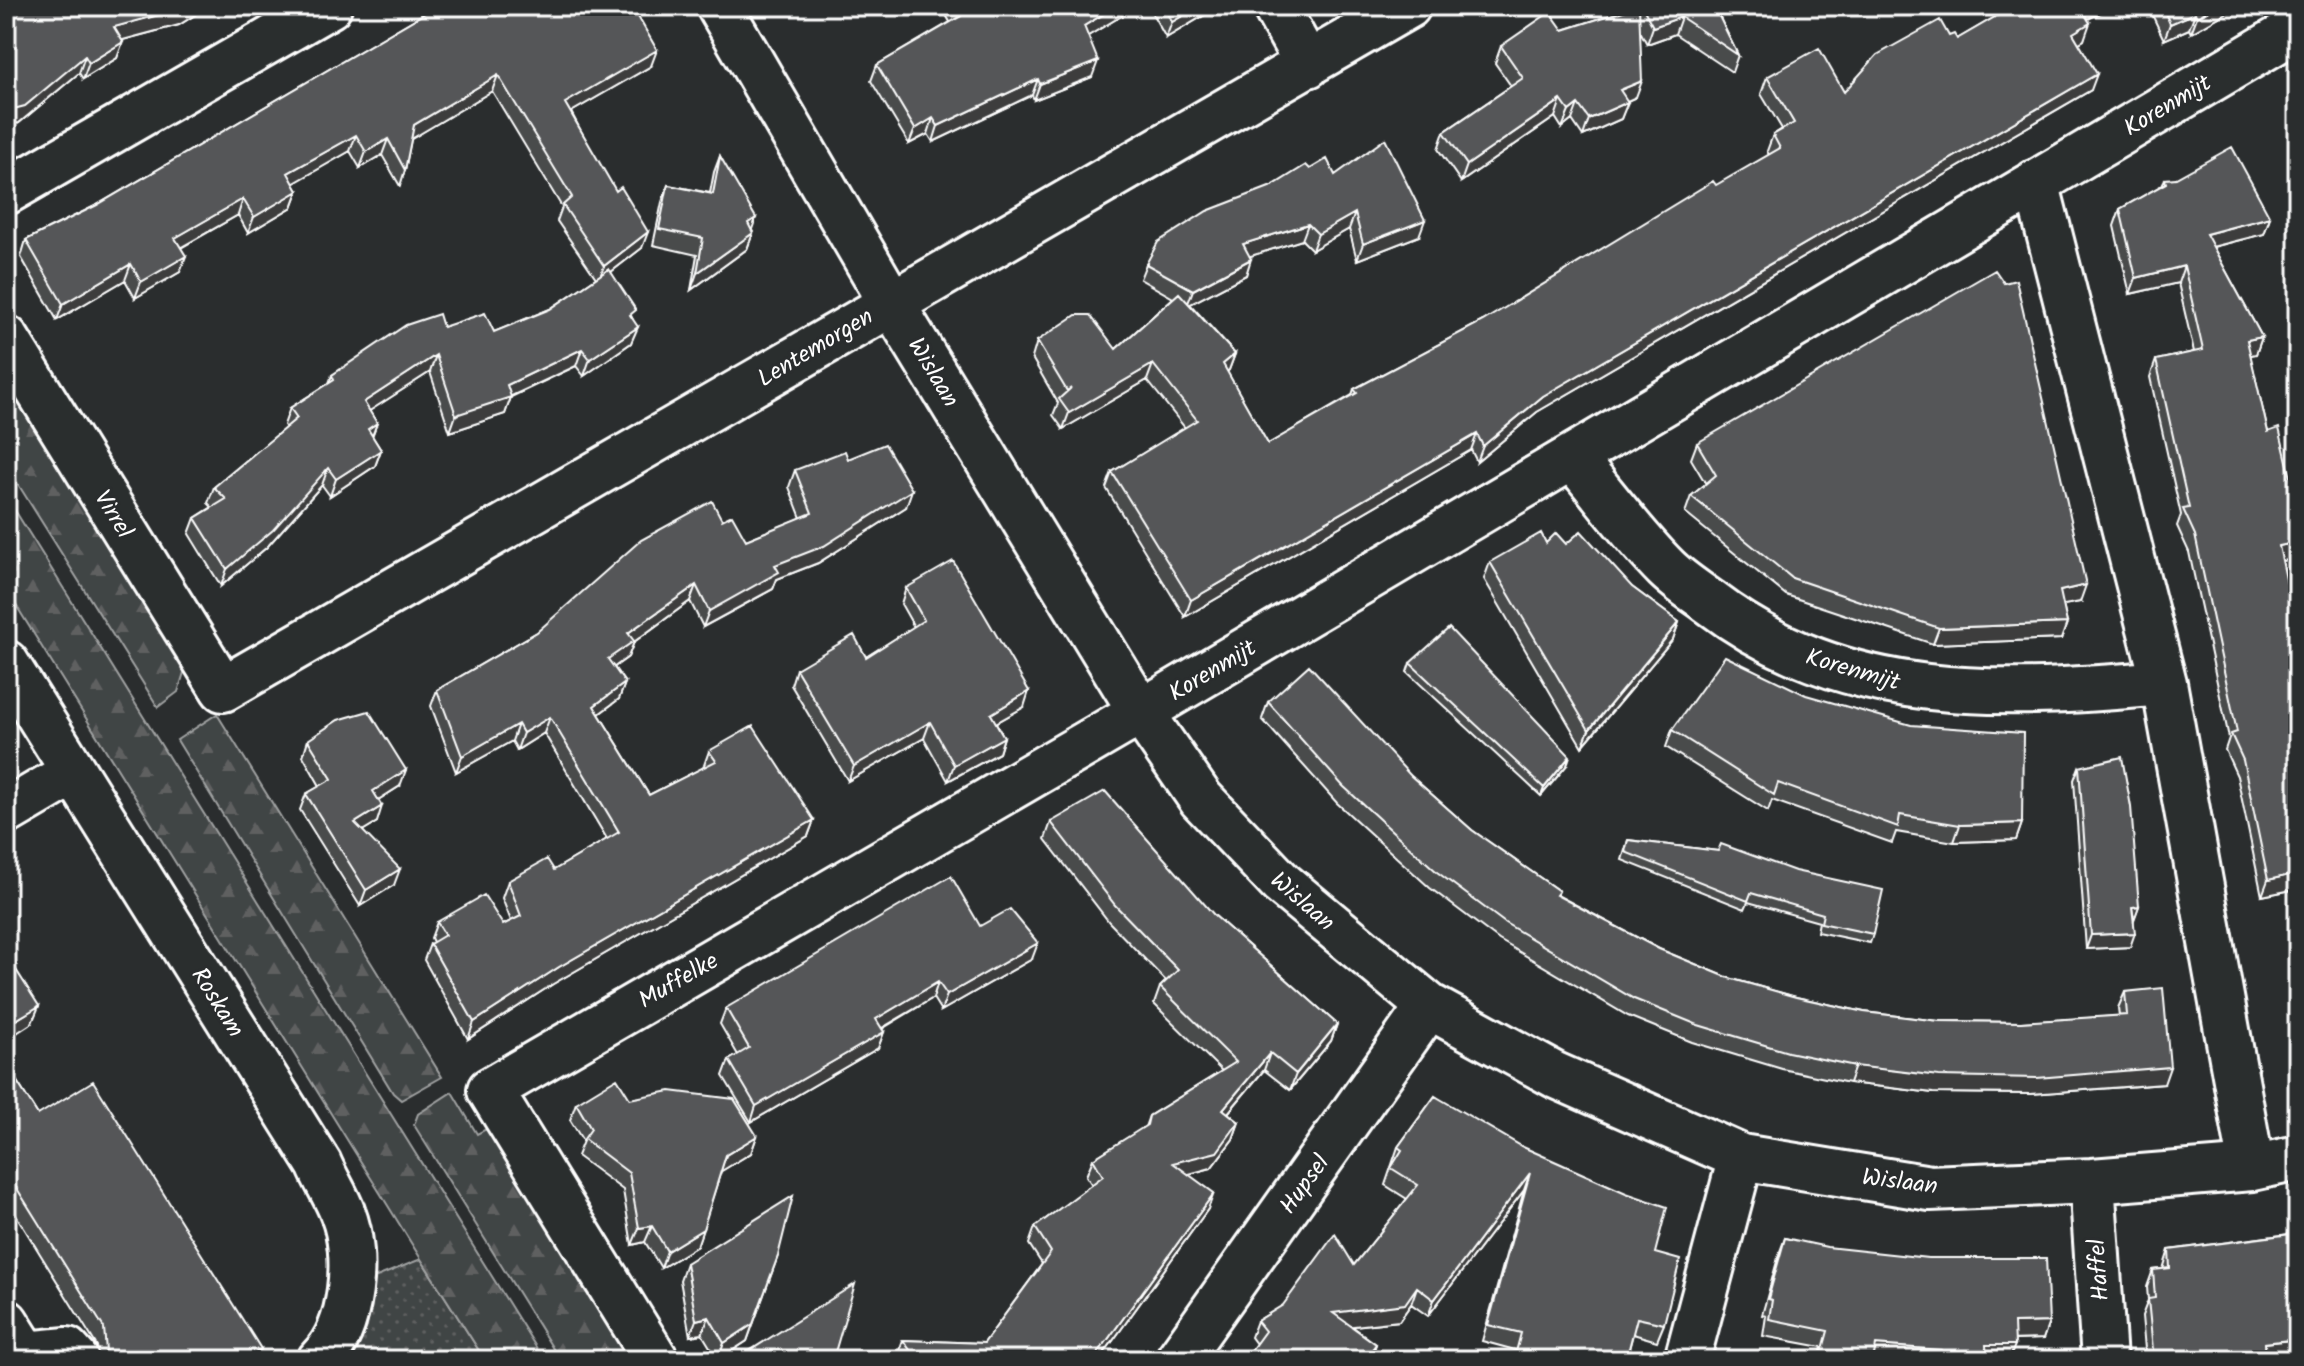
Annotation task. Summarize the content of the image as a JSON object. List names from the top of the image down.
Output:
{
  "streets": {
    "street": [
      "Korenmijt",
      "Lentemorgen",
      "Wislaan",
      "Virrel",
      "Muffelke",
      "Roskam",
      "Hupsel",
      "Haffel"
    ]
  },
  "crossings": [
    ["Korenmijt", "Wislaan"],
    ["Korenmijt", "Muffelke"],
    ["Lentemorgen", "Wislaan"],
    ["Lentemorgen", "Virrel"],
    ["Wislaan", "Muffelke"],
    ["Wislaan", "Hupsel"],
    ["Wislaan", "Haffel"]
  ]
}
